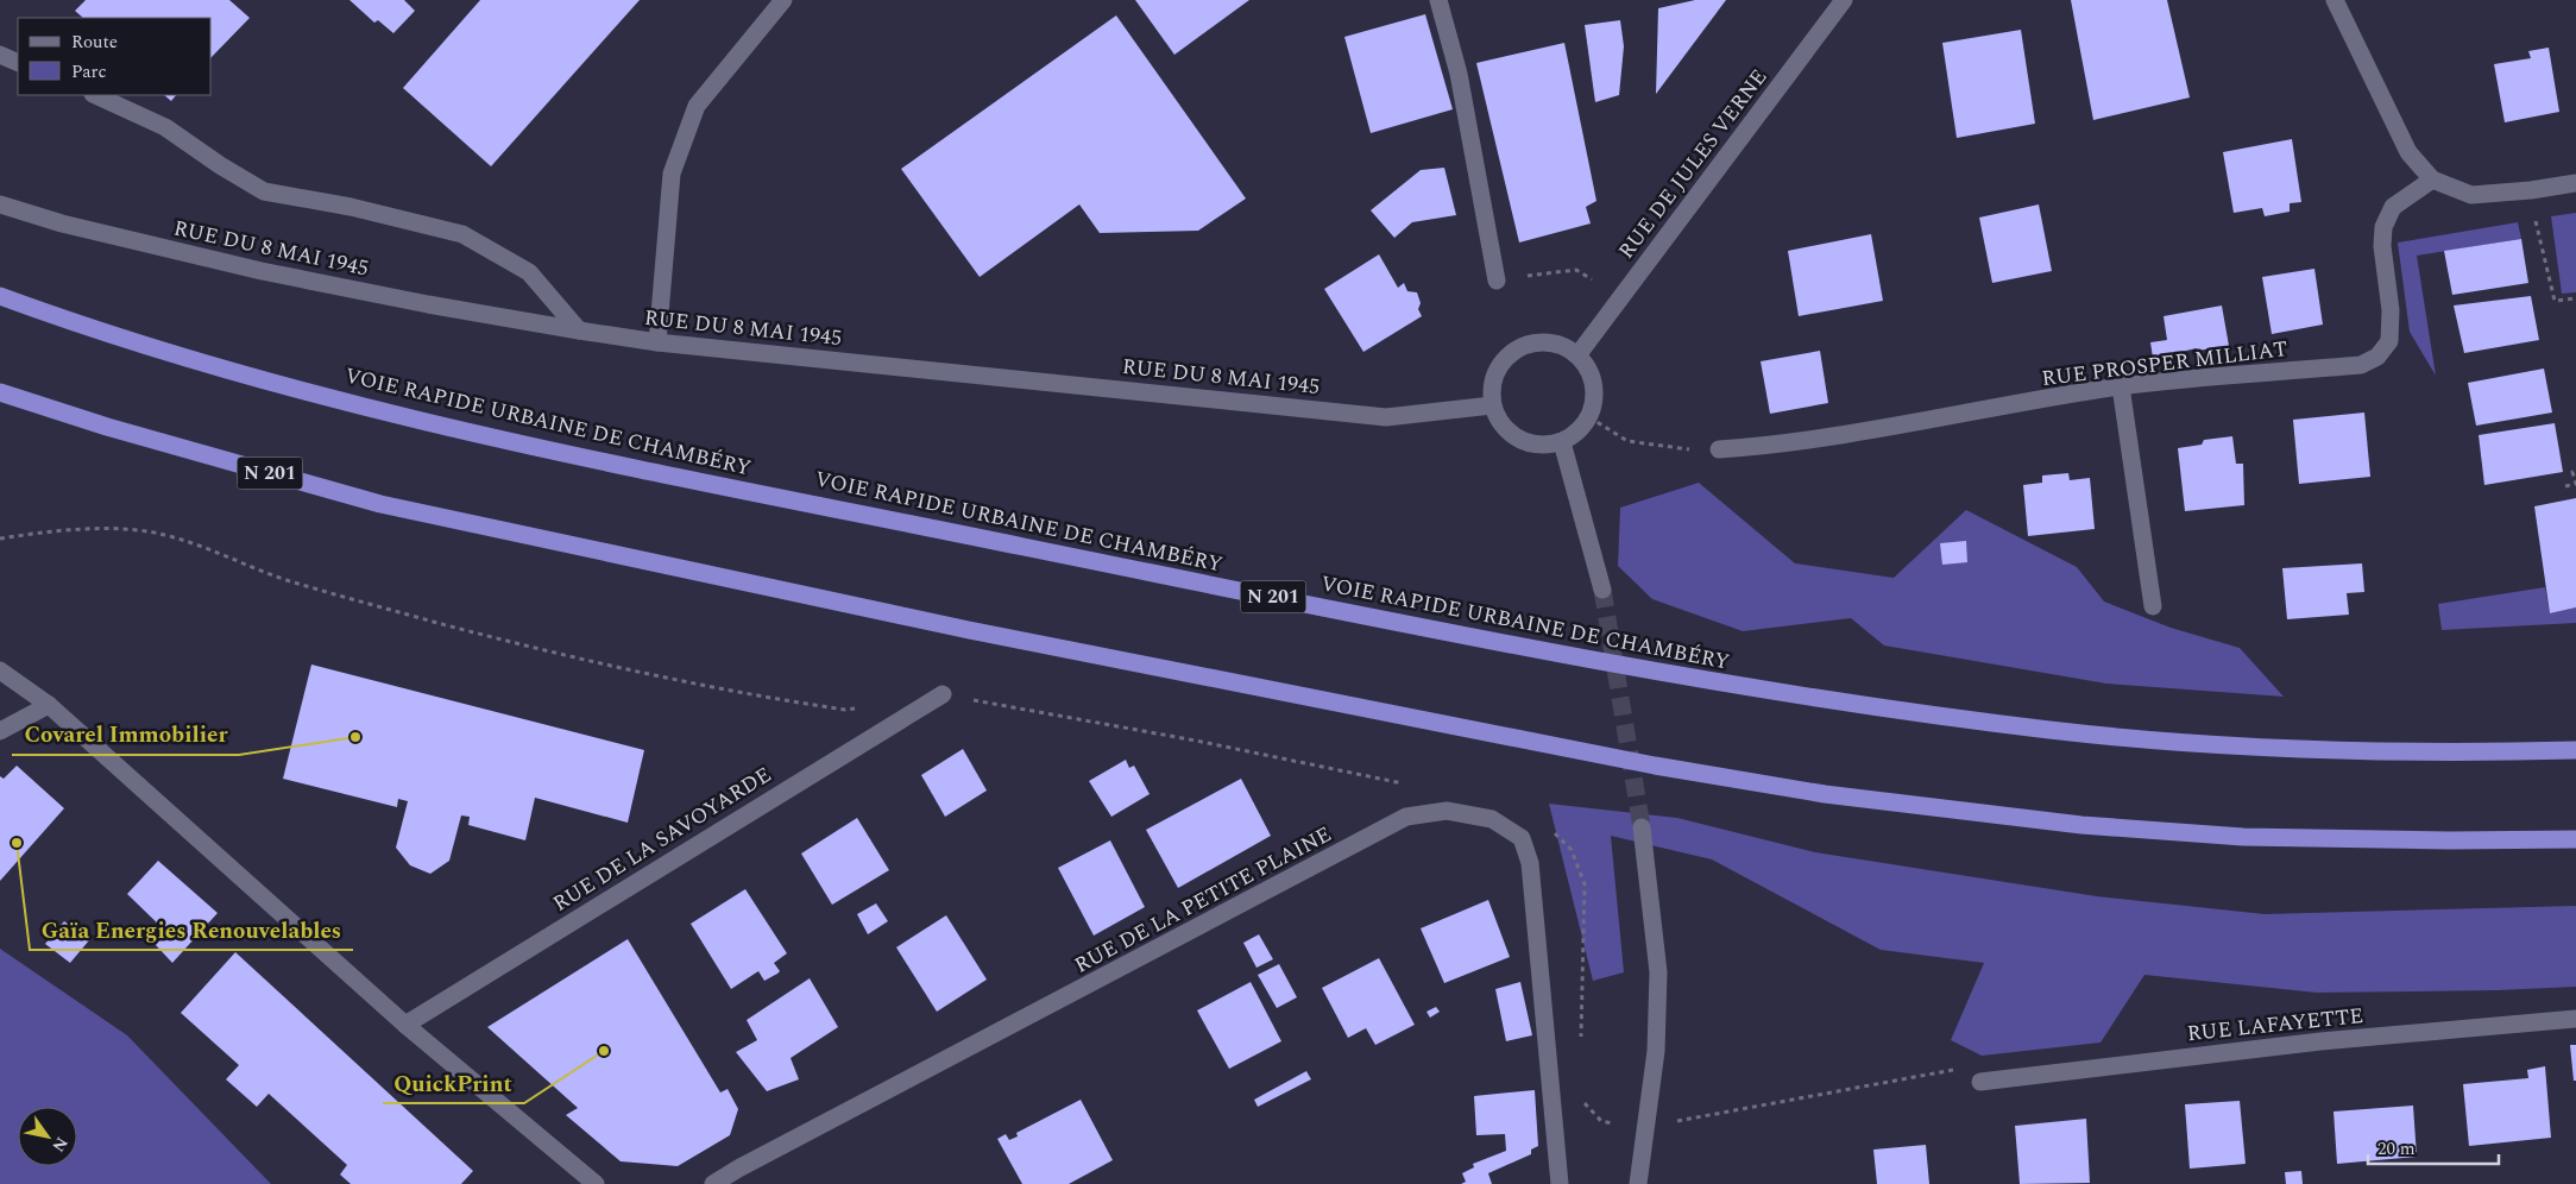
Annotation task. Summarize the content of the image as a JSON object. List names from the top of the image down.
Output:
{
  "streets": {
    "highway": ["VOIE RAPIDE URBAINE DE CHAMBÉRY", "N 201"],
    "street": [
      "RUE DE JULES VERNE",
      "RUE DU 8 MAI 1945",
      "RUE PROSPER MILLIAT",
      "RUE DE LA SAVOYARDE",
      "RUE DE LA PETITE PLAINE",
      "RUE LAFAYETTE"
    ]
  },
  "crossings": [
    ["RUE DE JULES VERNE", "RUE DU 8 MAI 1945"]
  ],
  "places": ["Covarel Immobilier", "Gaïa Energies Renouvelables", "QuickPrint"],
  "legend": ["Route", "Parc"],
  "scale_bar": "20 m",
  "north": "bottom right"
}
